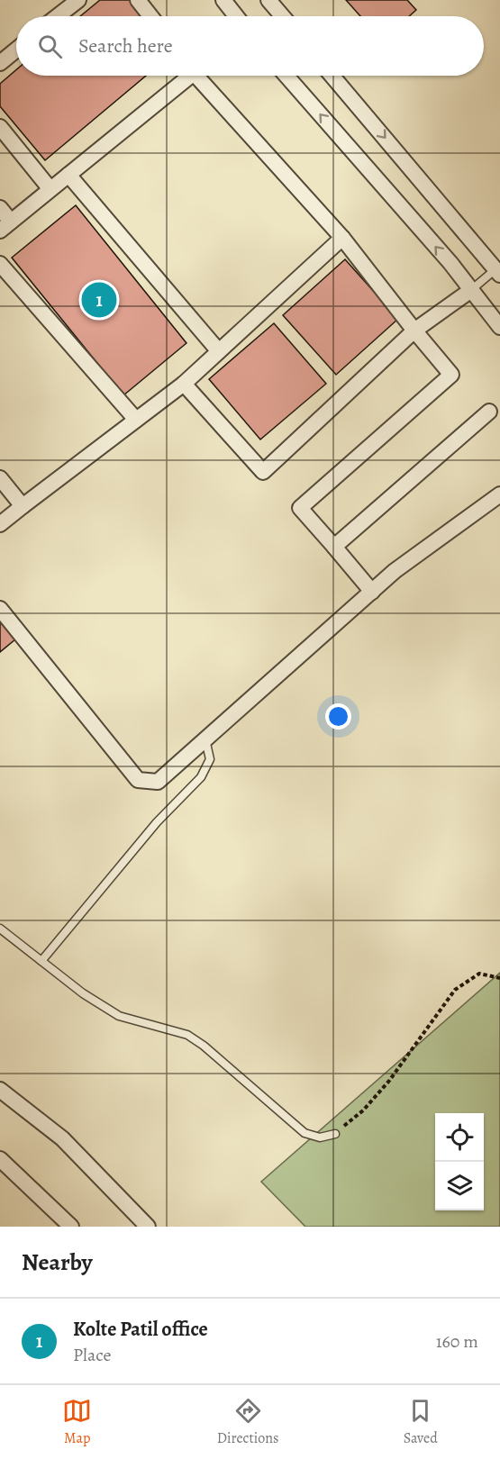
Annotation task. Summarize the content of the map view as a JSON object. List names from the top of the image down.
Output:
{
  "page": {
    "search": "Search here",
    "pins": "1",
    "heading": "Nearby",
    "list": [
      {
        "mark": "1",
        "name": "Kolte Patil office",
        "note": "Place",
        "value": "160 m"
      }
    ],
    "nav": ["Map", "Directions", "Saved"]
  }
}
